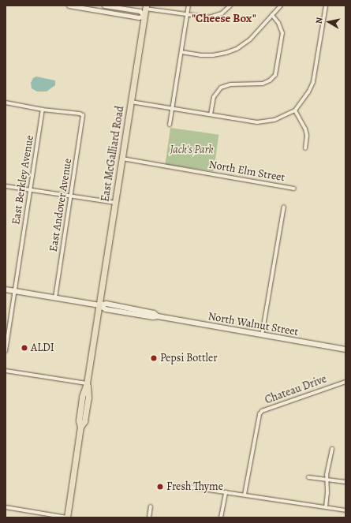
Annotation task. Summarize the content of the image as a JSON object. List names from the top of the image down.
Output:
{
  "streets": {
    "main road": ["East McGalliard Road", "North Walnut Street"],
    "street": [
      "North Elm Street",
      "East Berkley Avenue",
      "East Andover Avenue",
      "Chateau Drive"
    ]
  },
  "crossings": [
    ["East McGalliard Road", "North Elm Street"],
    ["East McGalliard Road", "North Walnut Street"],
    ["East Berkley Avenue", "East Andover Avenue"],
    ["East Berkley Avenue", "North Walnut Street"],
    ["East Andover Avenue", "North Walnut Street"]
  ],
  "districts": ["\"Cheese Box\""],
  "parks": ["Jack's Park"],
  "places": ["ALDI", "Pepsi Bottler", "Fresh Thyme"],
  "north": "left"
}
